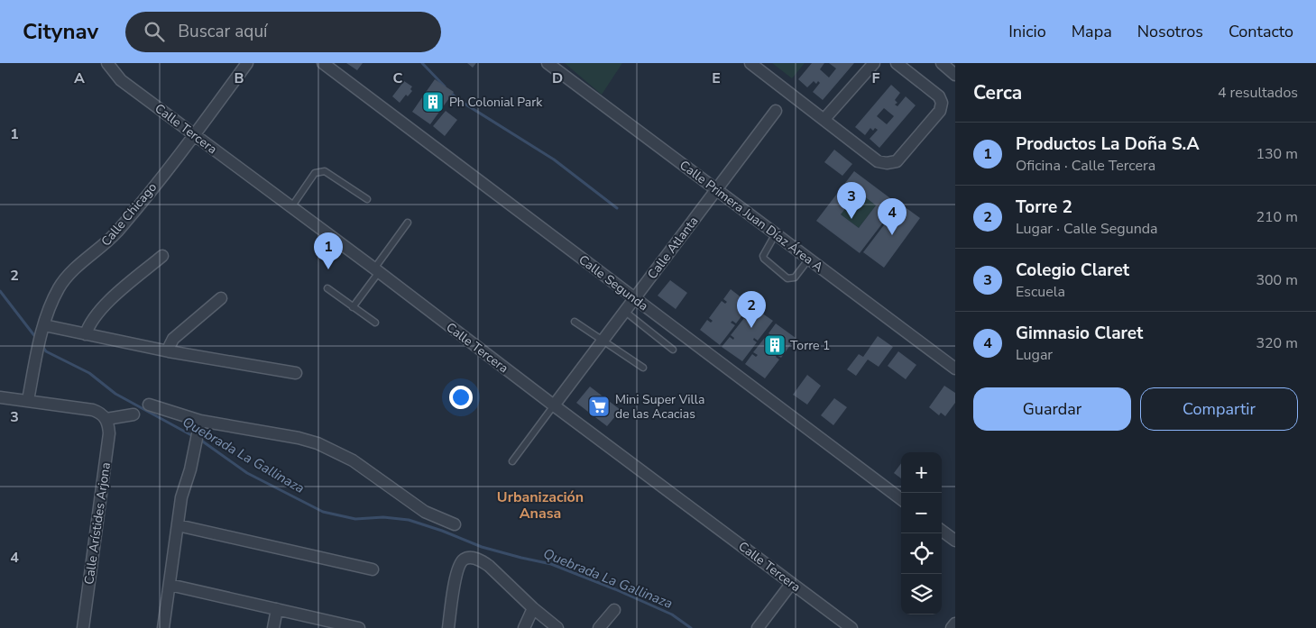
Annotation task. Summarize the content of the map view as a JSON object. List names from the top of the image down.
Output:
{
  "streets": {
    "street": [
      "Calle Tercera",
      "Calle Chicago",
      "Calle Primera Juan Díaz Área A",
      "Calle Atlanta",
      "Calle Segunda",
      "Calle Arístides Arjona"
    ]
  },
  "crossings": [
    ["Calle Tercera", "Calle Chicago"],
    ["Calle Tercera", "Calle Atlanta"],
    ["Calle Primera Juan Díaz Área A", "Calle Atlanta"],
    ["Calle Atlanta", "Calle Segunda"]
  ],
  "districts": ["Urbanización Anasa"],
  "water": ["Quebrada La Gallinaza"],
  "places": {
    "building": ["Ph Colonial Park", "Torre 1"],
    "supermarket": ["Mini Super Villa de las Acacias"]
  },
  "page": {
    "header": "Citynav",
    "search": "Buscar aquí",
    "nav": [
      "Inicio",
      "Mapa",
      "Nosotros",
      "Contacto"
    ],
    "heading": ["Cerca", "4 resultados"],
    "list": [
      {
        "mark": "1",
        "name": "Productos La Doña S.A",
        "note": "Oficina · Calle Tercera",
        "value": "130 m"
      },
      {
        "mark": "2",
        "name": "Torre 2",
        "note": "Lugar · Calle Segunda",
        "value": "210 m"
      },
      {
        "mark": "3",
        "name": "Colegio Claret",
        "note": "Escuela",
        "value": "300 m"
      },
      {
        "mark": "4",
        "name": "Gimnasio Claret",
        "note": "Lugar",
        "value": "320 m"
      }
    ],
    "pins": [
      "3",
      "4",
      "1",
      "2"
    ],
    "buttons": ["Guardar", "Compartir"],
    "map_buttons": ["+", "−"]
  },
  "grid": {
    "columns": [
      "A",
      "B",
      "C",
      "D",
      "E",
      "F"
    ],
    "rows": [
      "1",
      "2",
      "3",
      "4"
    ]
  }
}
